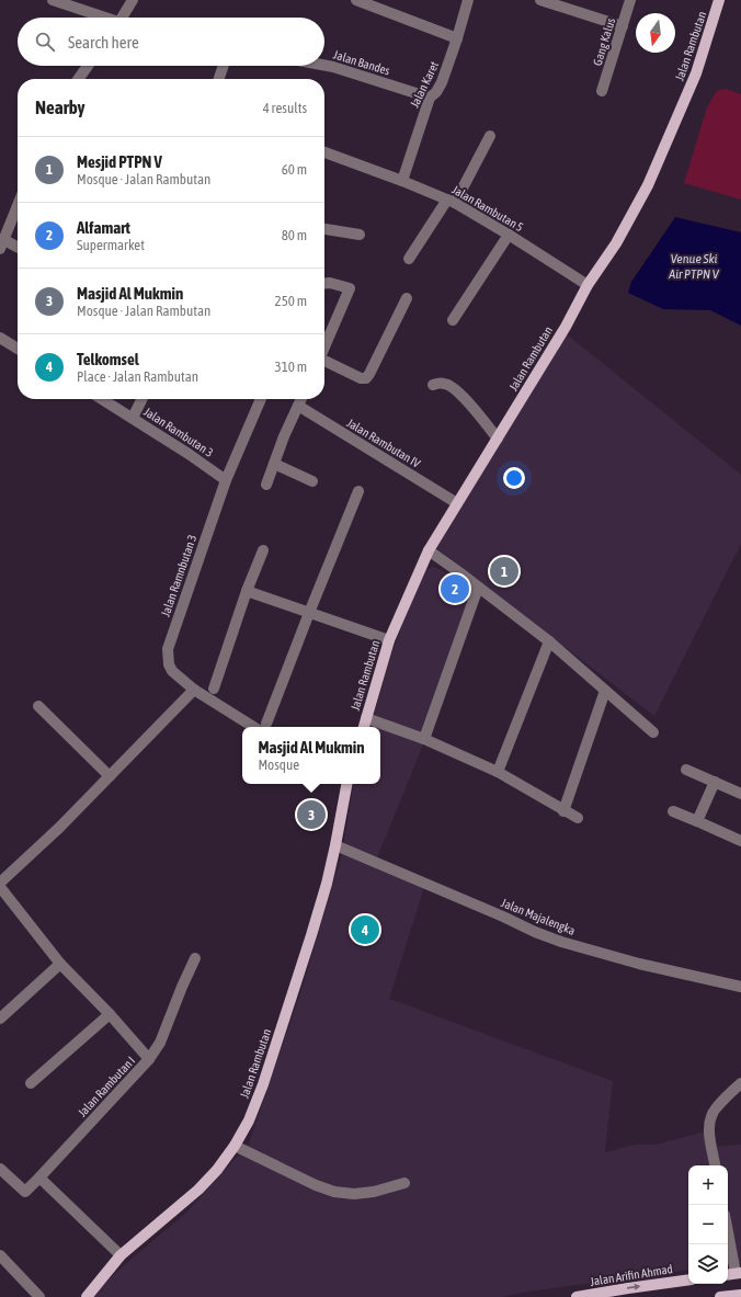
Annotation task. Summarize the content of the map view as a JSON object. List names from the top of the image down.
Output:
{
  "streets": {
    "main road": ["Jalan Rambutan", "Jalan Arifin Ahmad"],
    "street": [
      "Gang Kalus",
      "Jalan Bandes",
      "Jalan Karet",
      "Jalan Rambutan 5",
      "Jalan Rambutan 3",
      "Jalan Rambutan IV",
      "Jalan Ramnbutan 3",
      "Jalan Majalengka",
      "Jalan Rambutan I"
    ]
  },
  "crossings": [
    ["Jalan Rambutan", "Jalan Rambutan 5"],
    ["Jalan Rambutan", "Jalan Rambutan IV"],
    ["Jalan Rambutan", "Jalan Majalengka"],
    ["Jalan Bandes", "Jalan Karet"],
    ["Jalan Karet", "Jalan Rambutan 5"],
    ["Jalan Rambutan 3", "Jalan Ramnbutan 3"]
  ],
  "one_way": ["Jalan Arifin Ahmad"],
  "water": ["Venue Ski Air PTPN V"],
  "north": "bottom",
  "page": {
    "search": "Search here",
    "heading": ["Nearby", "4 results"],
    "list": [
      {
        "mark": "1",
        "name": "Mesjid PTPN V",
        "note": "Mosque · Jalan Rambutan",
        "value": "60 m"
      },
      {
        "mark": "2",
        "name": "Alfamart",
        "note": "Supermarket",
        "value": "80 m"
      },
      {
        "mark": "3",
        "name": "Masjid Al Mukmin",
        "note": "Mosque · Jalan Rambutan",
        "value": "250 m"
      },
      {
        "mark": "4",
        "name": "Telkomsel",
        "note": "Place · Jalan Rambutan",
        "value": "310 m"
      }
    ],
    "pins": [
      "1",
      "2",
      "3",
      "4"
    ],
    "popup": ["Masjid Al Mukmin", "Mosque"],
    "map_buttons": ["+", "−"]
  }
}
